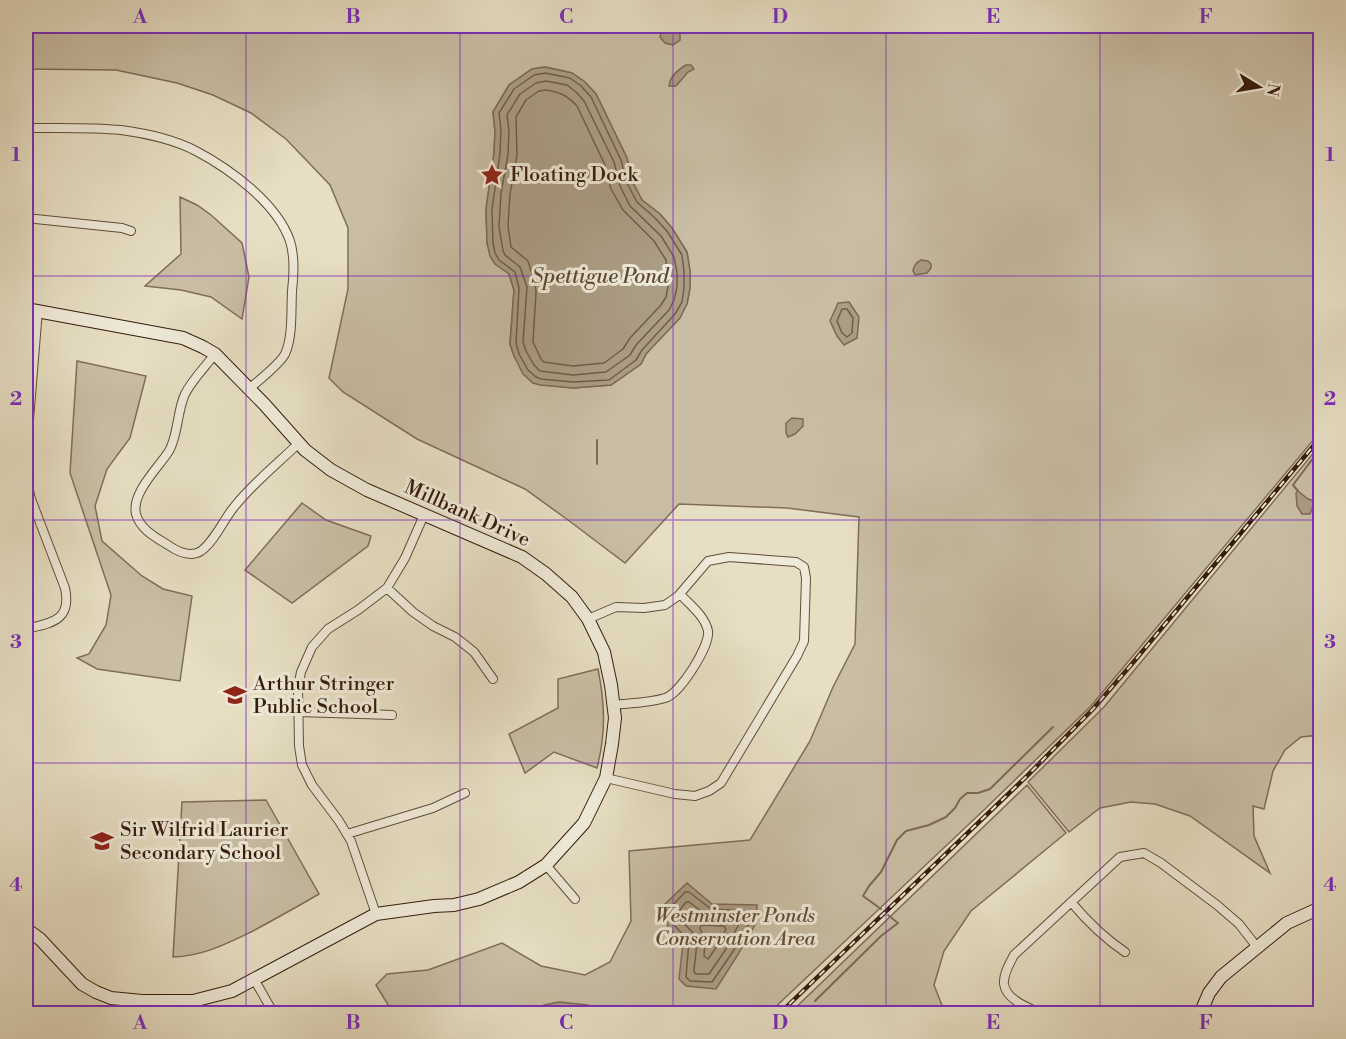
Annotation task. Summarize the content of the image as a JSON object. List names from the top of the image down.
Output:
{
  "streets": {
    "street": ["Millbank Drive"]
  },
  "water": ["Spettigue Pond"],
  "parks": ["Westminster Ponds Conservation Area"],
  "places": {
    "place": ["Floating Dock"],
    "school or university": ["Arthur Stringer Public School", "Sir Wilfrid Laurier Secondary School"]
  },
  "north": "right",
  "grid": {
    "columns": [
      "A",
      "B",
      "C",
      "D",
      "E",
      "F"
    ],
    "rows": [
      "1",
      "2",
      "3",
      "4"
    ]
  }
}
